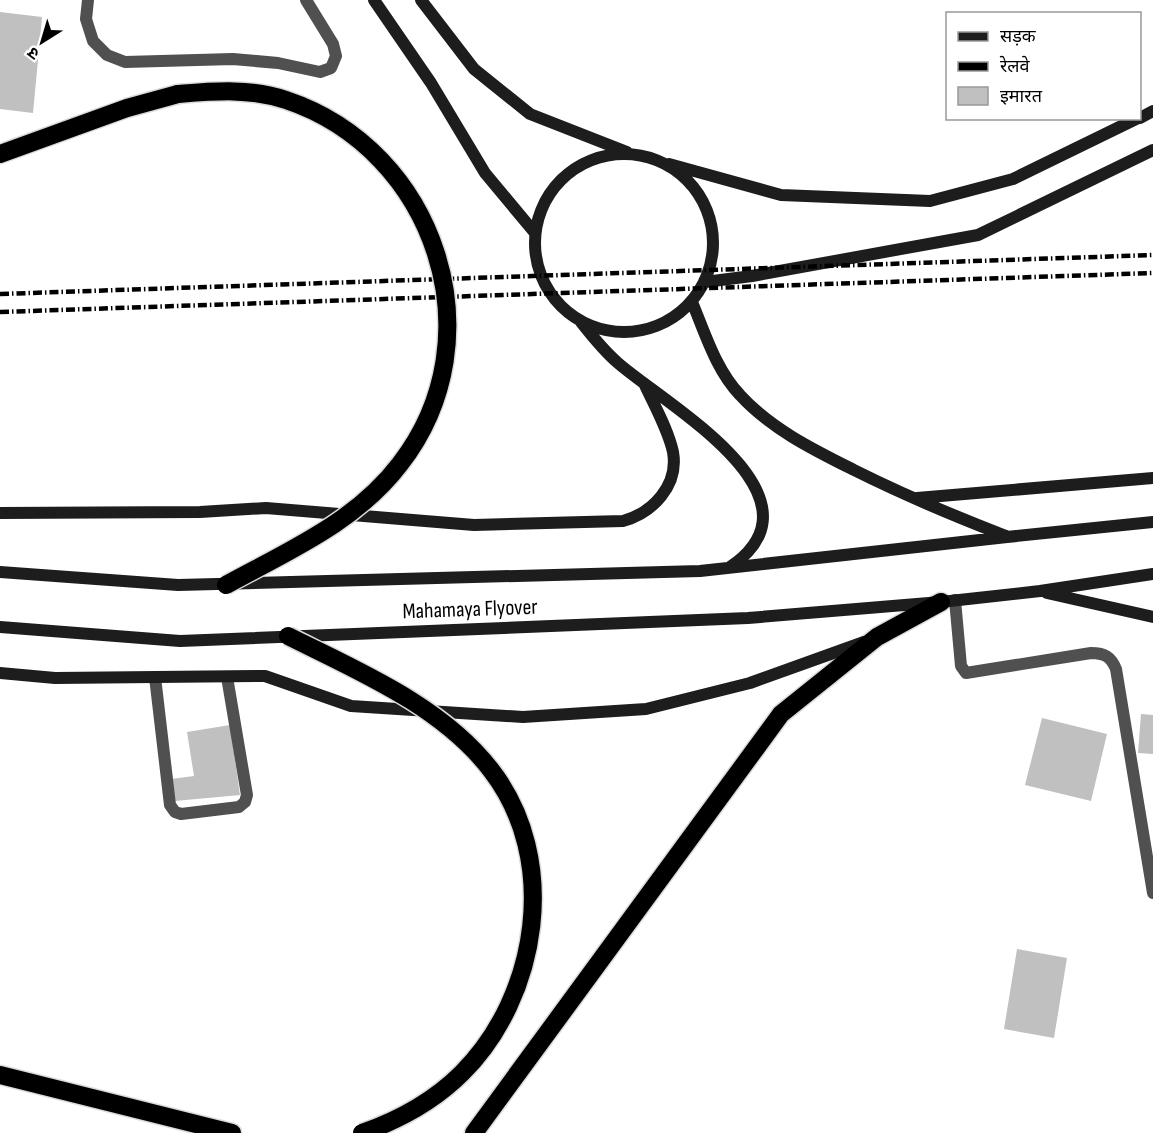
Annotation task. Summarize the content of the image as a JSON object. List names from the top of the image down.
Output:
{
  "streets": {
    "main road": ["Mahamaya Flyover"]
  },
  "legend": ["सड़क", "रेलवे", "इमारत"],
  "north": "bottom left"
}
